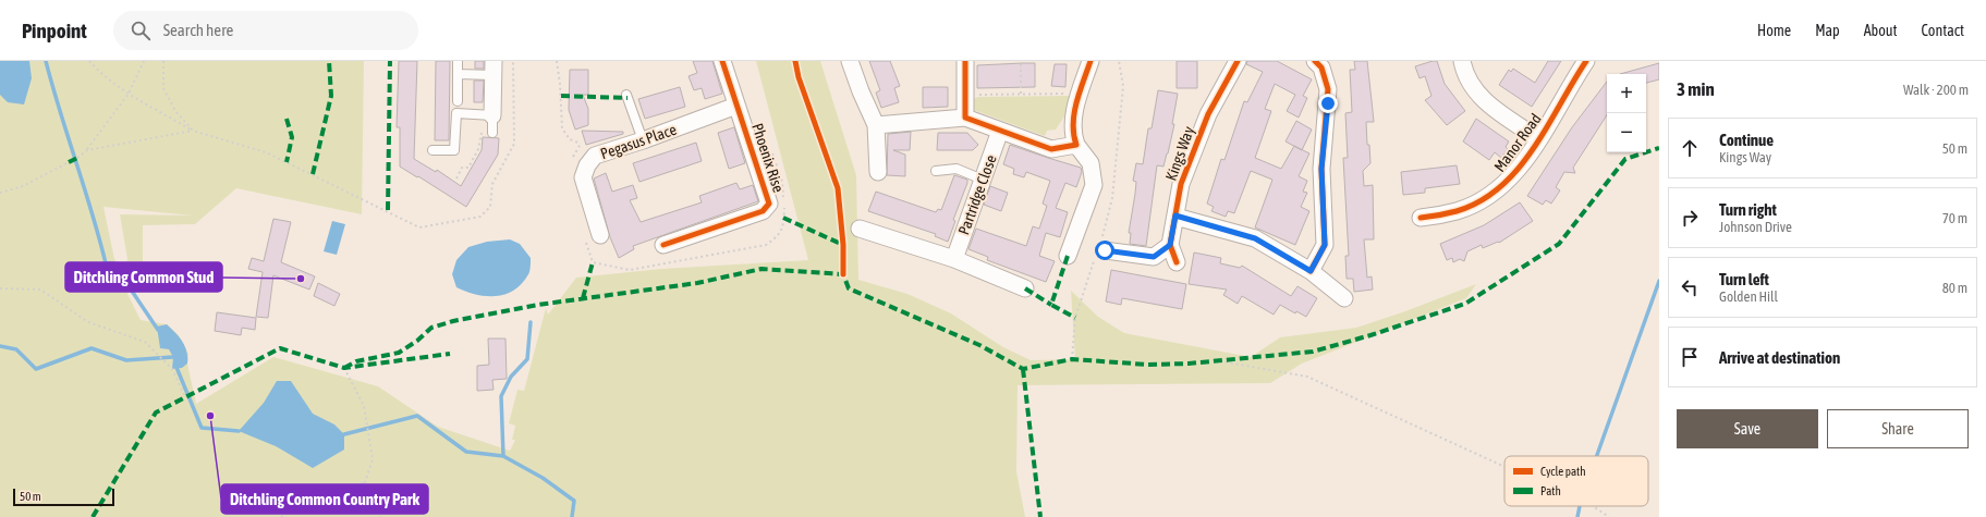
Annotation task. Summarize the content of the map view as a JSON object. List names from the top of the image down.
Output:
{
  "streets": {
    "street": [
      "Pegasus Place",
      "Manor Road",
      "Kings Way",
      "Phoenix Rise",
      "Partridge Close"
    ]
  },
  "crossings": [
    ["Pegasus Place", "Phoenix Rise"]
  ],
  "places": ["Ditchling Common Stud", "Ditchling Common Country Park"],
  "legend": ["Cycle path", "Path"],
  "scale_bar": "50 m",
  "page": {
    "header": "Pinpoint",
    "search": "Search here",
    "nav": [
      "Home",
      "Map",
      "About",
      "Contact"
    ],
    "heading": ["3 min", "Walk · 200 m"],
    "map_buttons": ["+", "−"],
    "list": [
      ["Continue", "Kings Way", "50 m"],
      ["Turn right", "Johnson Drive", "70 m"],
      ["Turn left", "Golden Hill", "80 m"],
      "Arrive at destination"
    ],
    "buttons": ["Save", "Share"],
    "scale": "50 m"
  }
}
